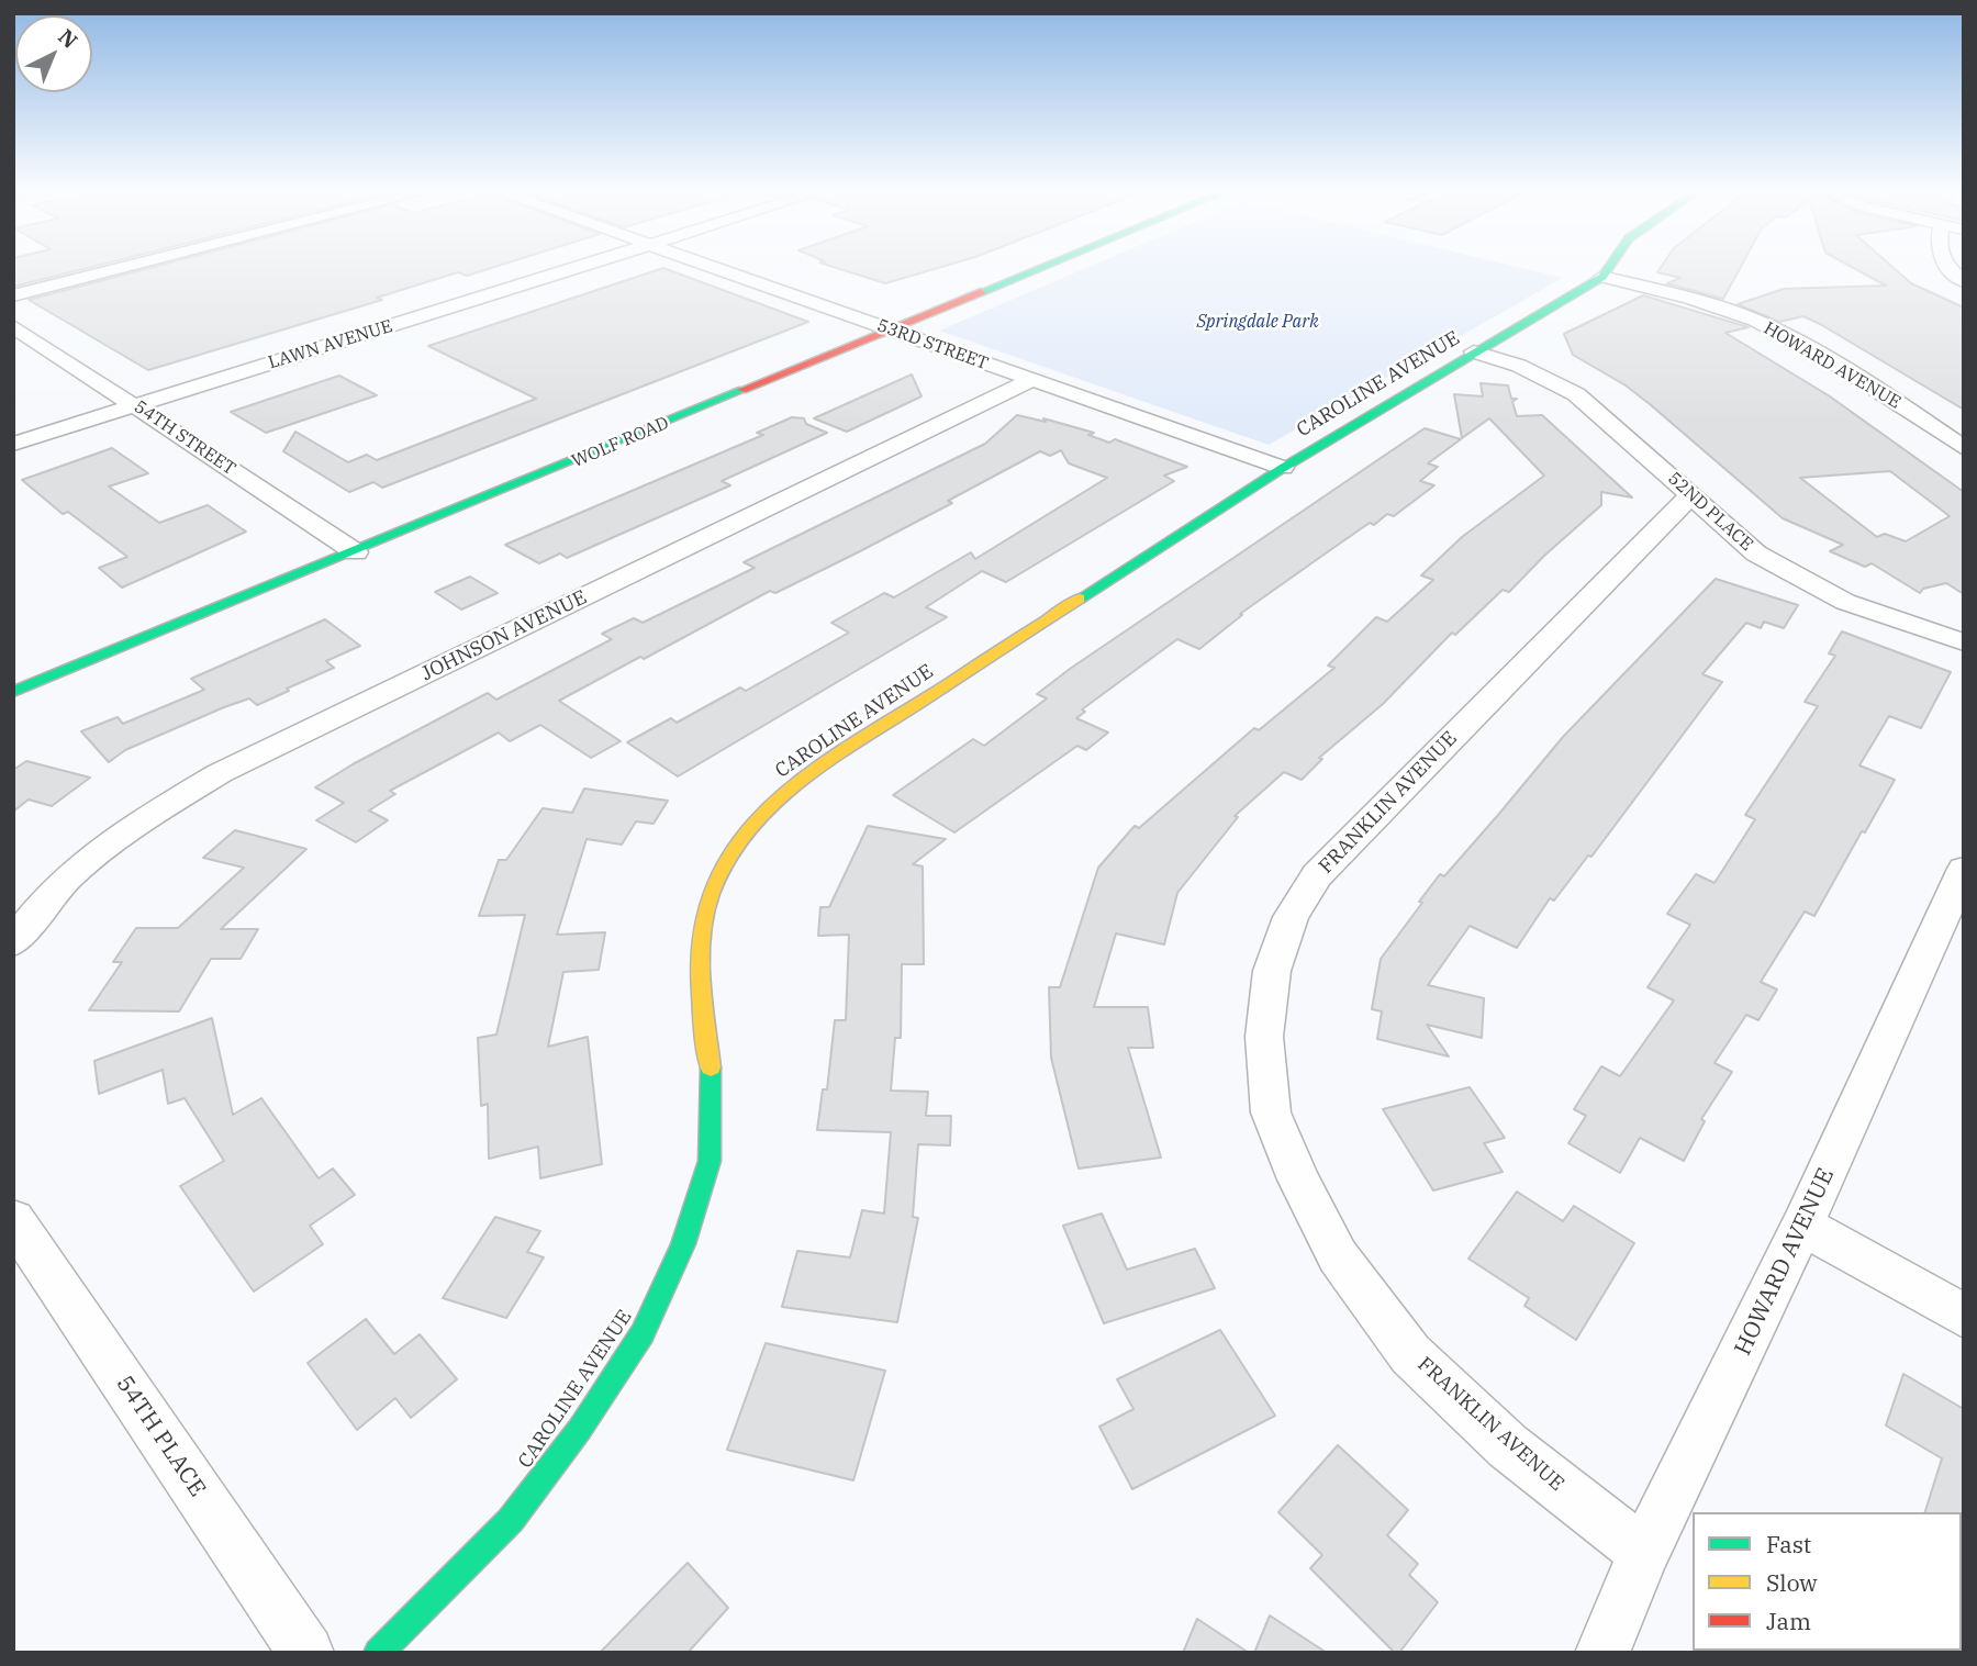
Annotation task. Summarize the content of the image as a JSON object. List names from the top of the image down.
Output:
{
  "streets": {
    "street": [
      "LAWN AVENUE",
      "53RD STREET",
      "HOWARD AVENUE",
      "CAROLINE AVENUE",
      "54TH STREET",
      "WOLF ROAD",
      "52ND PLACE",
      "JOHNSON AVENUE",
      "FRANKLIN AVENUE",
      "54TH PLACE"
    ]
  },
  "crossings": [
    ["LAWN AVENUE", "54TH STREET"],
    ["53RD STREET", "CAROLINE AVENUE"],
    ["53RD STREET", "WOLF ROAD"],
    ["53RD STREET", "JOHNSON AVENUE"],
    ["HOWARD AVENUE", "CAROLINE AVENUE"],
    ["HOWARD AVENUE", "FRANKLIN AVENUE"],
    ["CAROLINE AVENUE", "52ND PLACE"],
    ["54TH STREET", "WOLF ROAD"],
    ["52ND PLACE", "FRANKLIN AVENUE"]
  ],
  "parks": ["Springdale Park"],
  "legend": ["Fast", "Slow", "Jam"],
  "north": "top right"
}
